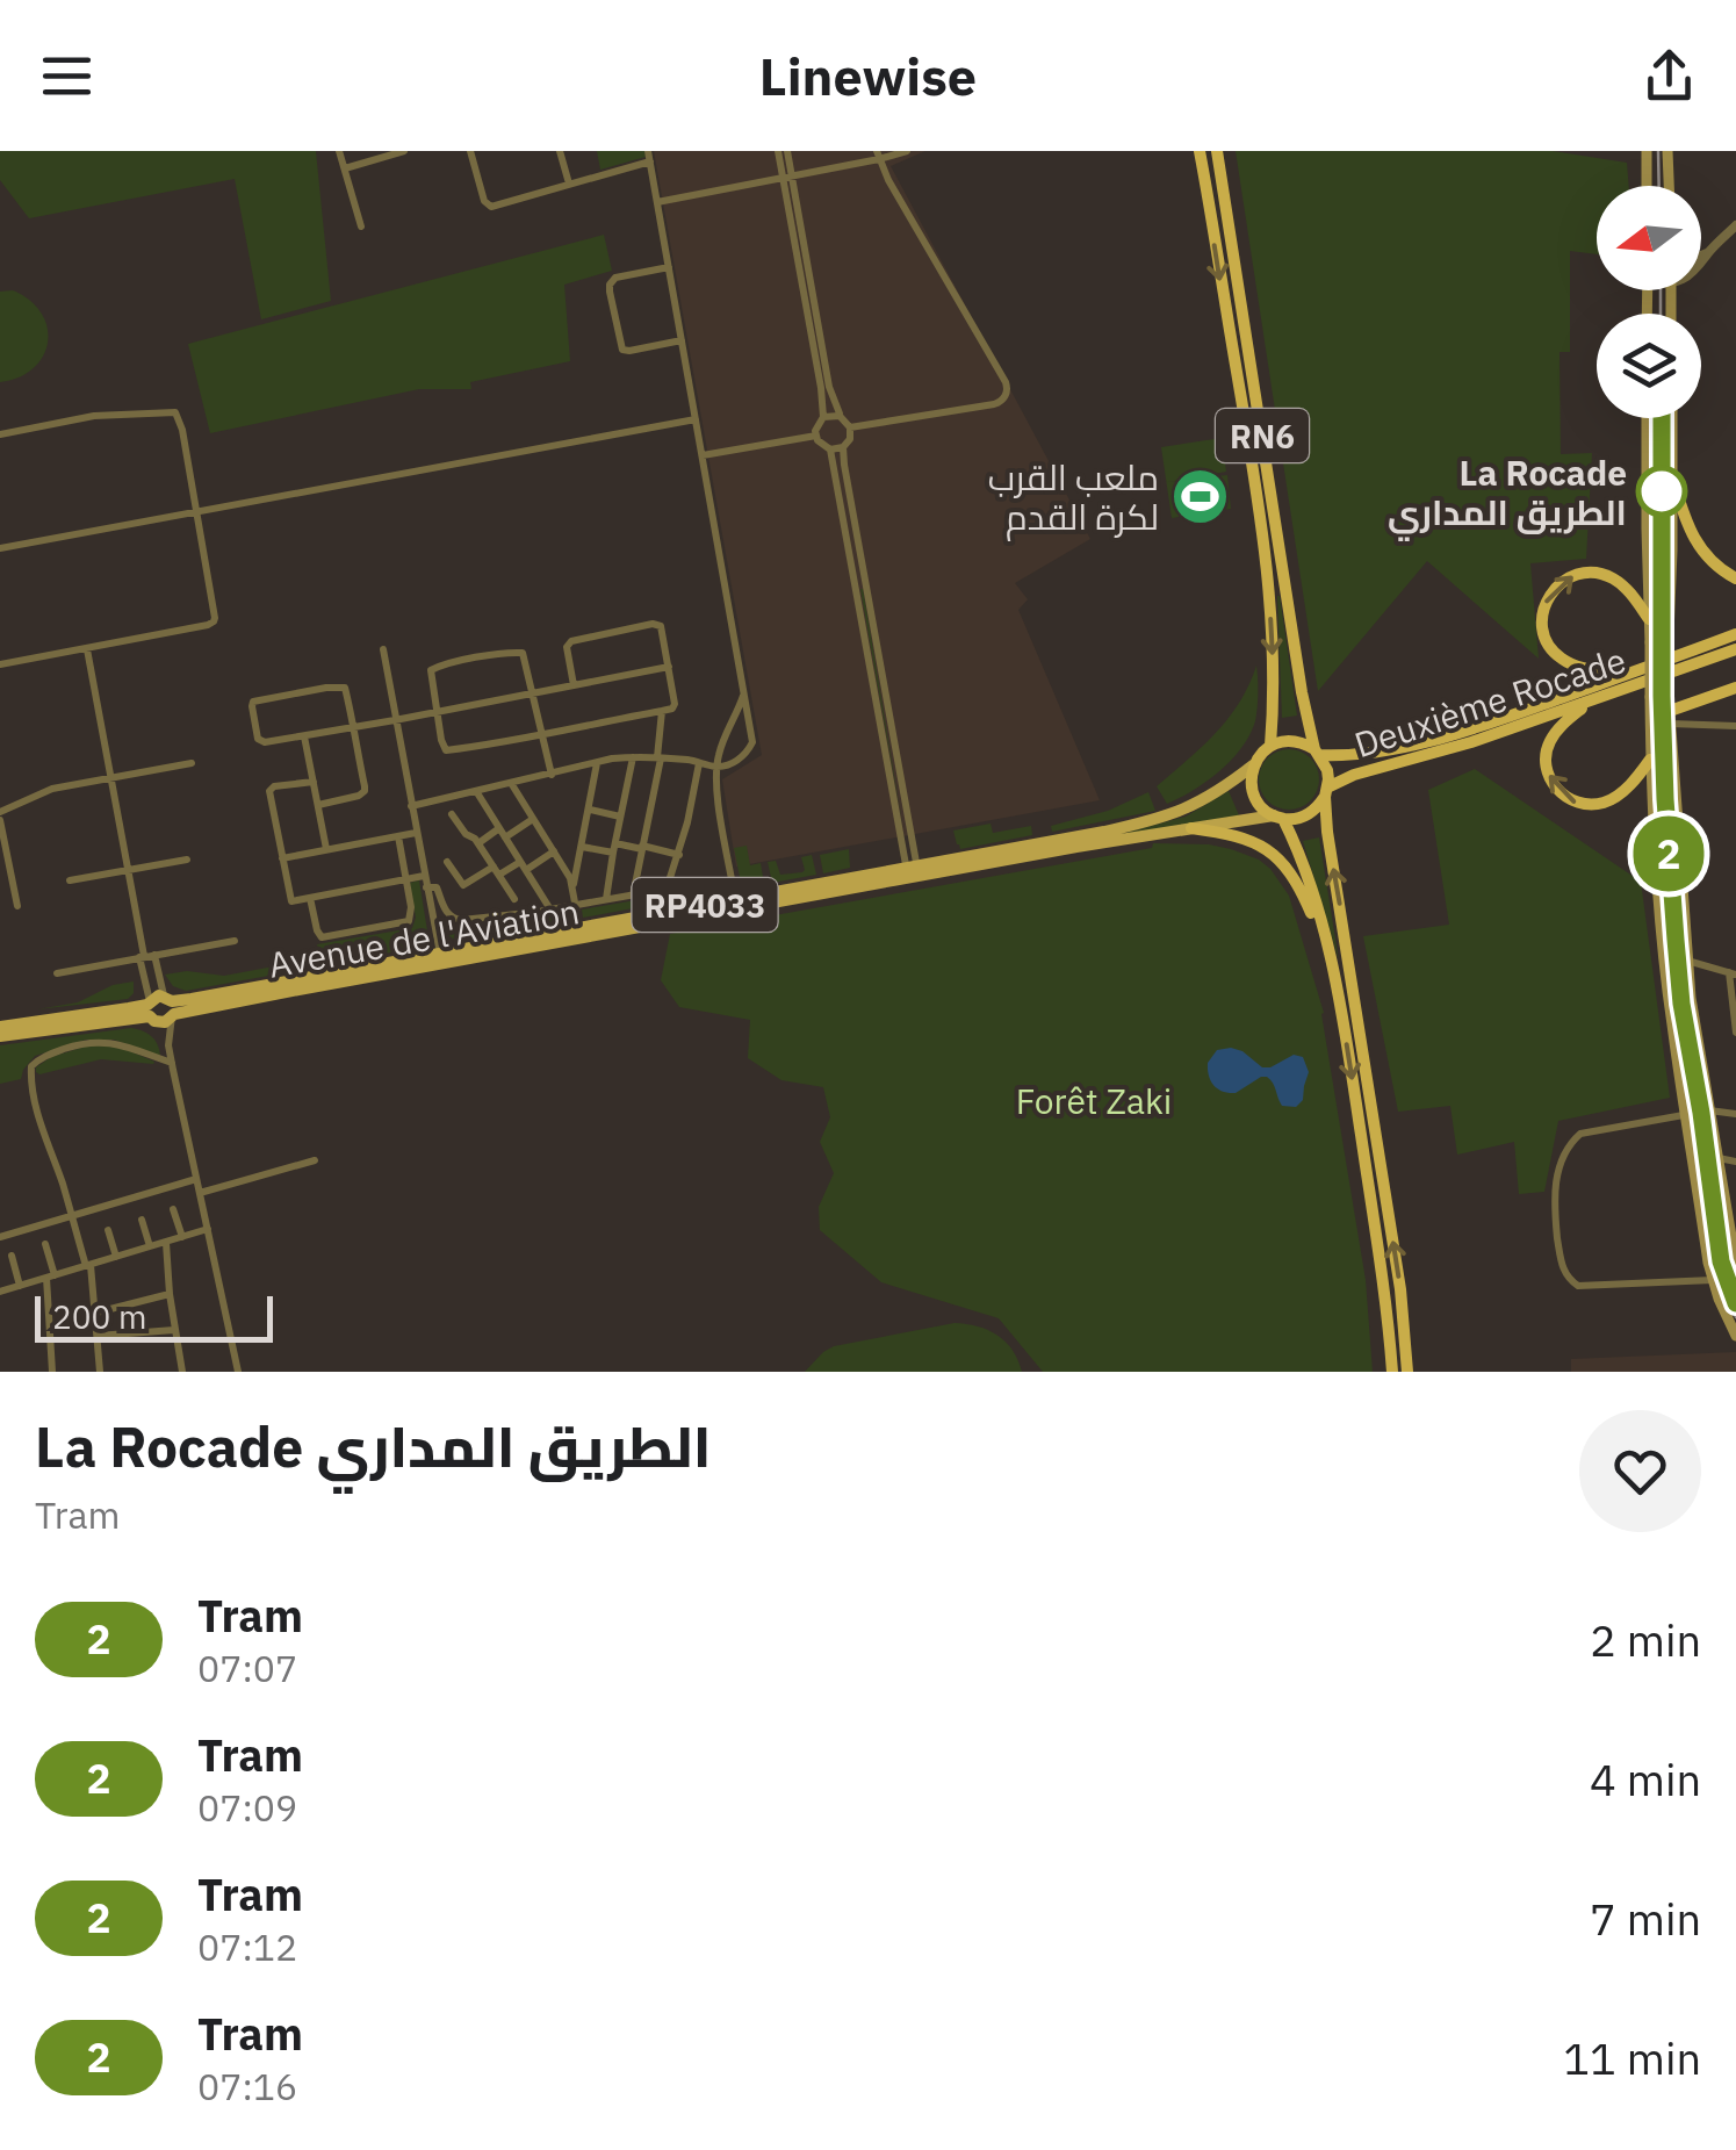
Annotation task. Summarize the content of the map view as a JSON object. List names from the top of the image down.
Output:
{
  "streets": {
    "highway": ["RN6", "Deuxième Rocade"],
    "main road": ["RP4033", "Avenue de l'Aviation"]
  },
  "crossings": [
    ["RN6", "Deuxième Rocade"],
    ["RN6", "Avenue de l'Aviation"],
    ["Deuxième Rocade", "Avenue de l'Aviation"]
  ],
  "parks": ["Forêt Zaki"],
  "places": {
    "other": ["La Rocade الطريق المداري"],
    "sports": ["ملعب القرب لكرة القدم"]
  },
  "lines": ["tram line 2"],
  "scale_bar": "200 m",
  "north": "left",
  "page": {
    "header": "Linewise",
    "on_map": "2",
    "scale": "200 m",
    "heading": ["La Rocade الطريق المداري", "Tram"],
    "list": [
      {
        "mark": "2",
        "name": "Tram",
        "note": "07:07",
        "value": "2 min"
      },
      {
        "mark": "2",
        "name": "Tram",
        "note": "07:09",
        "value": "4 min"
      },
      {
        "mark": "2",
        "name": "Tram",
        "note": "07:12",
        "value": "7 min"
      },
      {
        "mark": "2",
        "name": "Tram",
        "note": "07:16",
        "value": "11 min"
      }
    ]
  }
}
